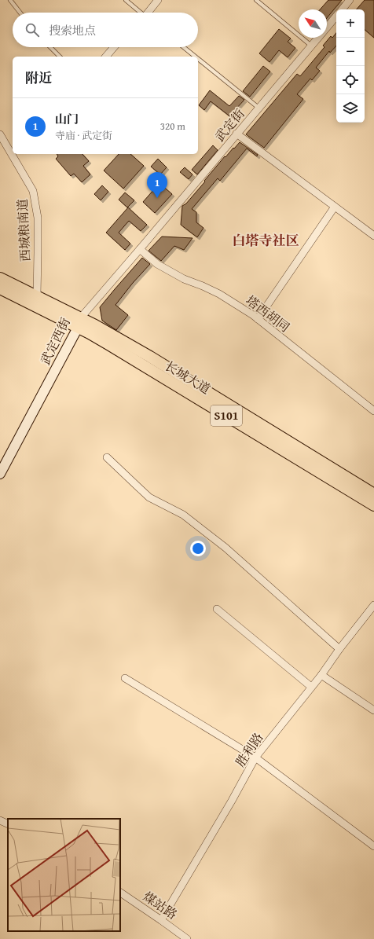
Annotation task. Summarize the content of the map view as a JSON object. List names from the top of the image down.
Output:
{
  "streets": {
    "main road": ["长城大道", "S101"],
    "street": [
      "武定街",
      "西城粮南道",
      "塔西胡同",
      "武定西街",
      "胜利路",
      "煤站路"
    ]
  },
  "crossings": [
    ["武定街", "塔西胡同"],
    ["武定街", "武定西街"],
    ["武定街", "长城大道"],
    ["西城粮南道", "长城大道"],
    ["武定西街", "长城大道"],
    ["胜利路", "煤站路"]
  ],
  "districts": ["白塔寺社区"],
  "north": "top left",
  "page": {
    "map_buttons": ["+", "−"],
    "search": "搜索地点",
    "heading": "附近",
    "list": [
      {
        "mark": "1",
        "name": "山门",
        "note": "寺庙 · 武定街",
        "value": "320 m"
      }
    ],
    "pins": "1"
  }
}
